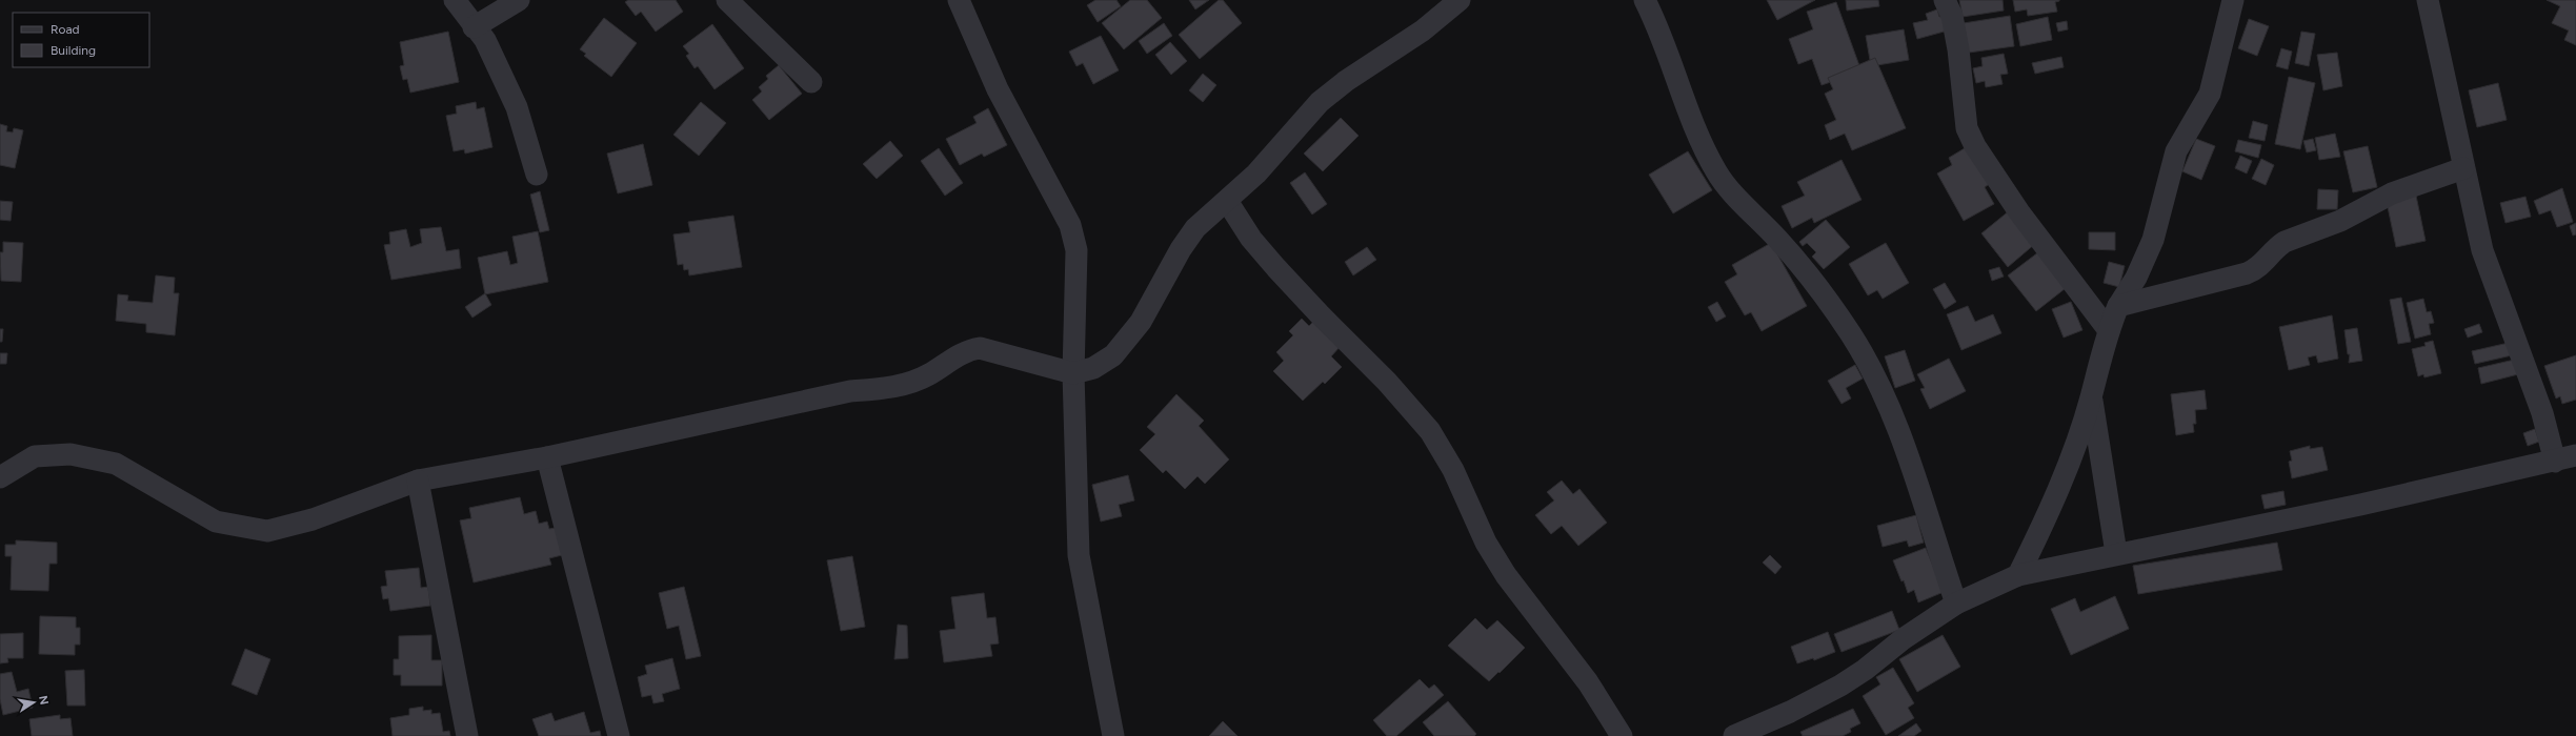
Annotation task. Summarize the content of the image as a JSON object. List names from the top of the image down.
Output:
{
  "legend": ["Road", "Building"],
  "north": "right"
}
